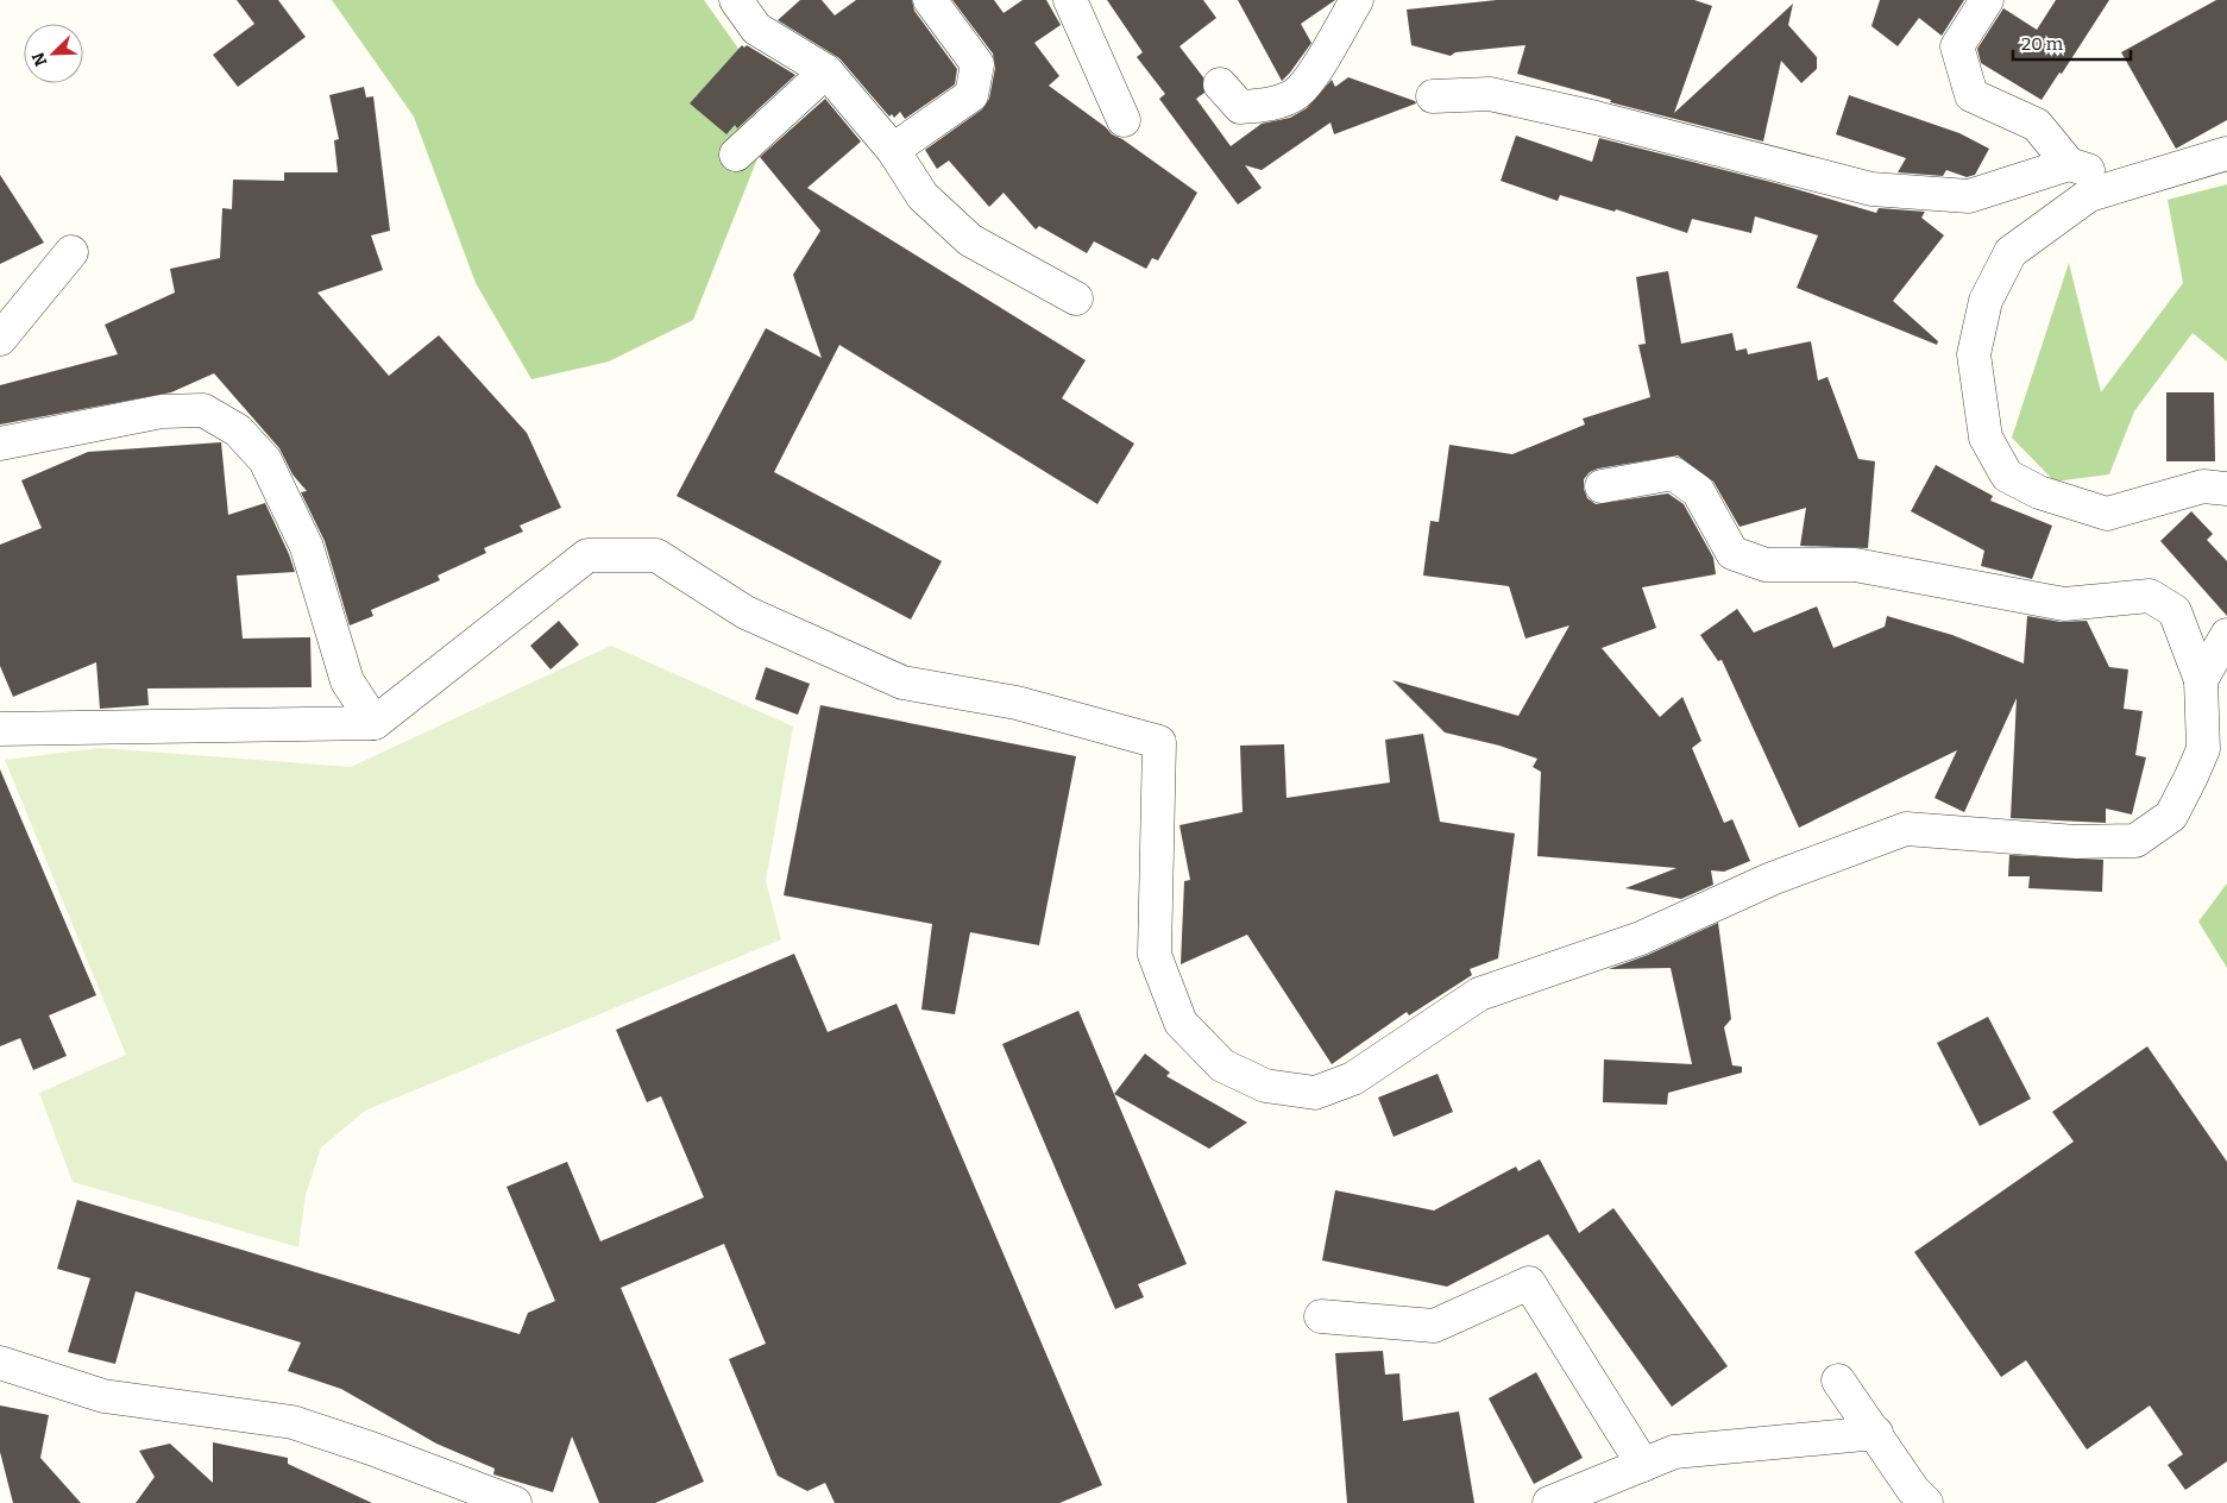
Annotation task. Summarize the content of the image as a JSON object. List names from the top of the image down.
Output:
{
  "scale_bar": "20 m",
  "north": "bottom left"
}
